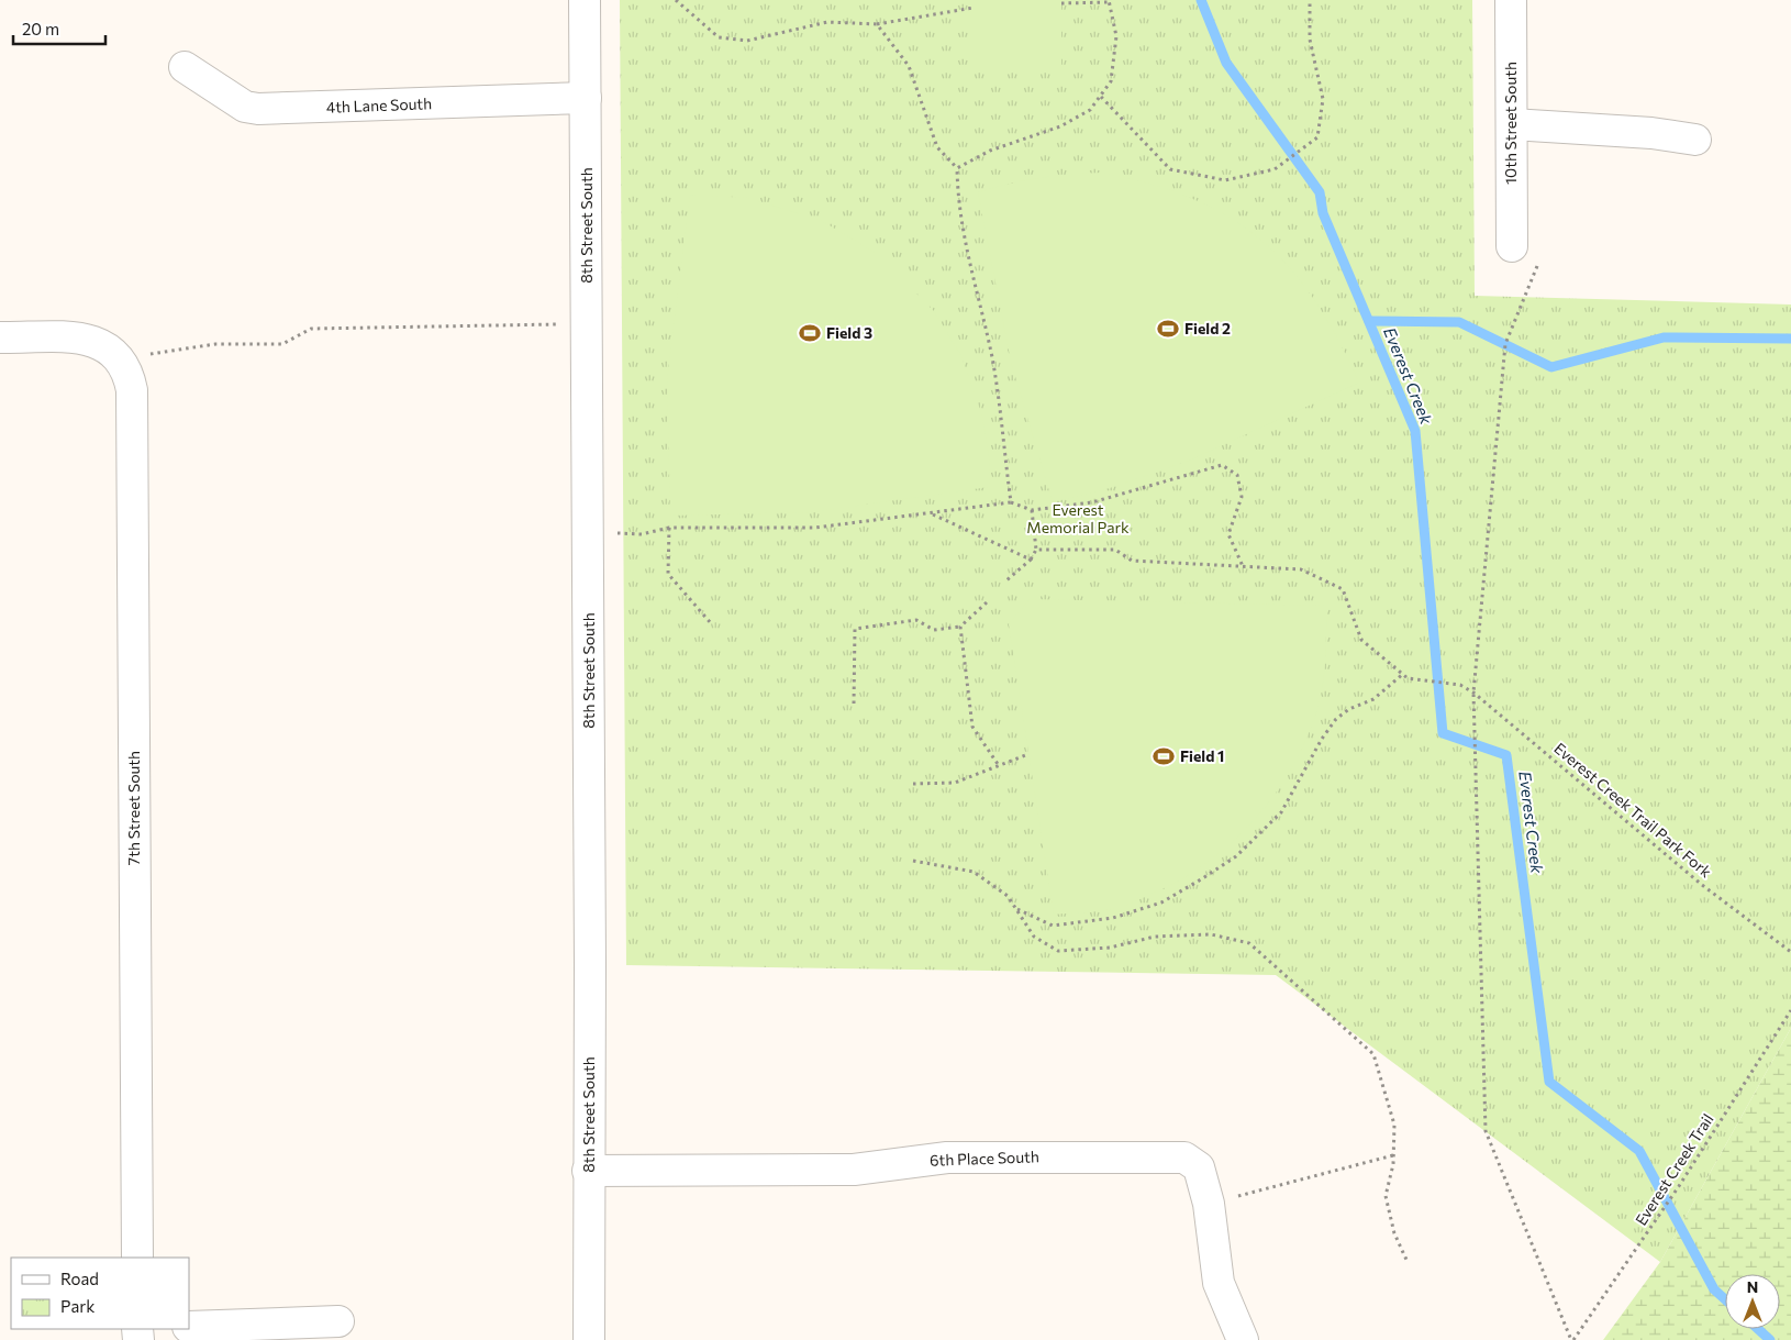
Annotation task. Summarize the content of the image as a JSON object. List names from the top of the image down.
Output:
{
  "streets": {
    "street": [
      "4th Lane South",
      "10th Street South",
      "8th Street South",
      "7th Street South",
      "6th Place South"
    ],
    "path": ["Everest Creek Trail Park Fork", "Everest Creek Trail"]
  },
  "crossings": [
    ["4th Lane South", "8th Street South"],
    ["8th Street South", "6th Place South"]
  ],
  "water": ["Everest Creek"],
  "parks": ["Everest Memorial Park"],
  "places": {
    "sports": ["Field 2", "Field 3", "Field 1"]
  },
  "legend": ["Road", "Park"],
  "scale_bar": "20 m",
  "north": "top"
}
